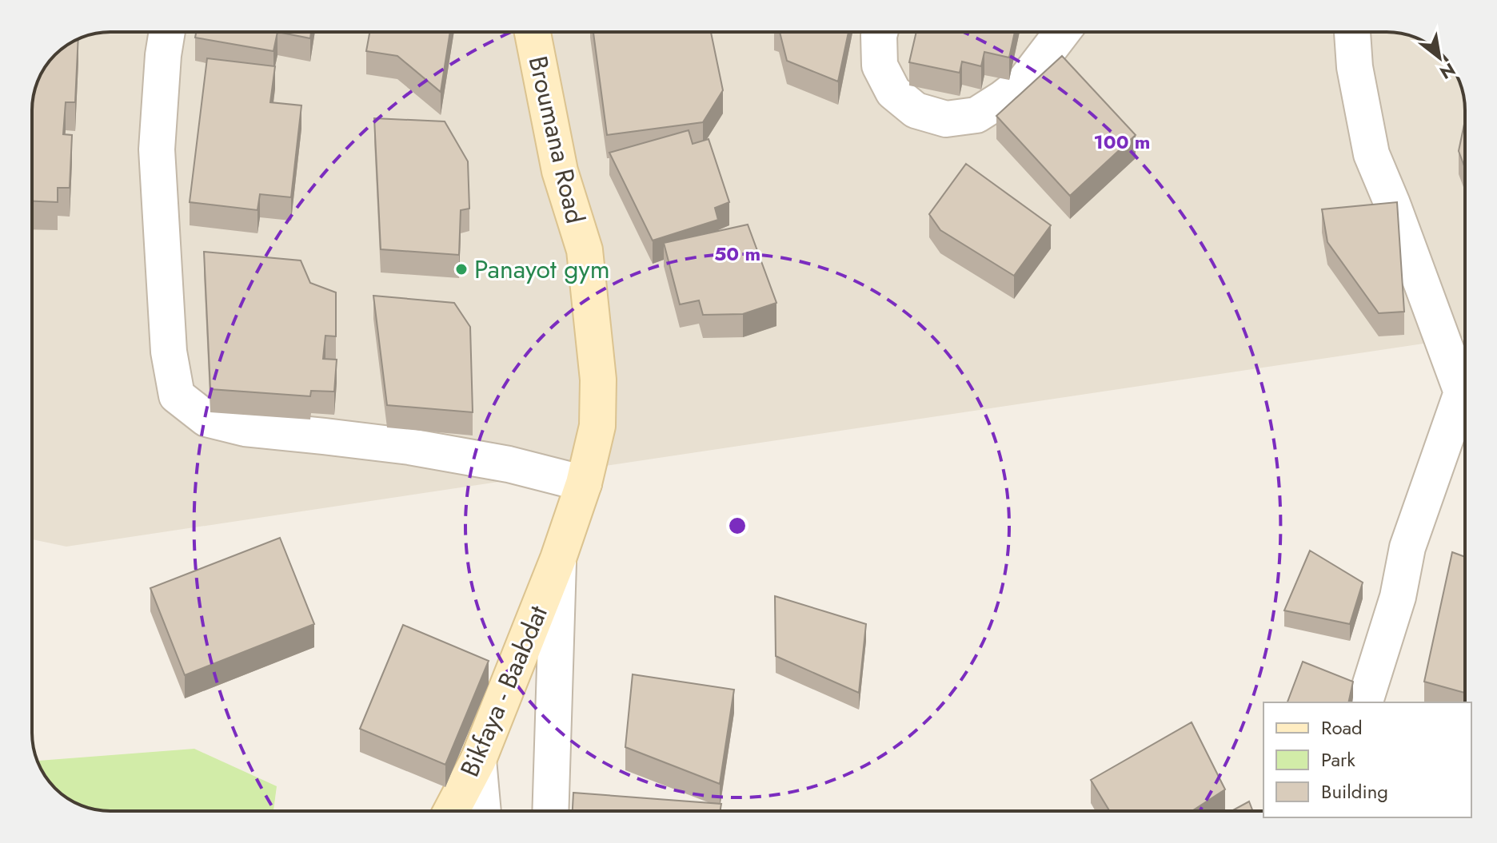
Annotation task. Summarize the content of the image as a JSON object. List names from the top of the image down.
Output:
{
  "streets": {
    "main road": ["Broumana Road", "Bikfaya - Baabdat"]
  },
  "crossings": [
    ["Broumana Road", "Bikfaya - Baabdat"]
  ],
  "places": ["Panayot gym"],
  "legend": ["Road", "Park", "Building"],
  "north": "bottom right",
  "rings": ["100 m", "50 m"]
}
